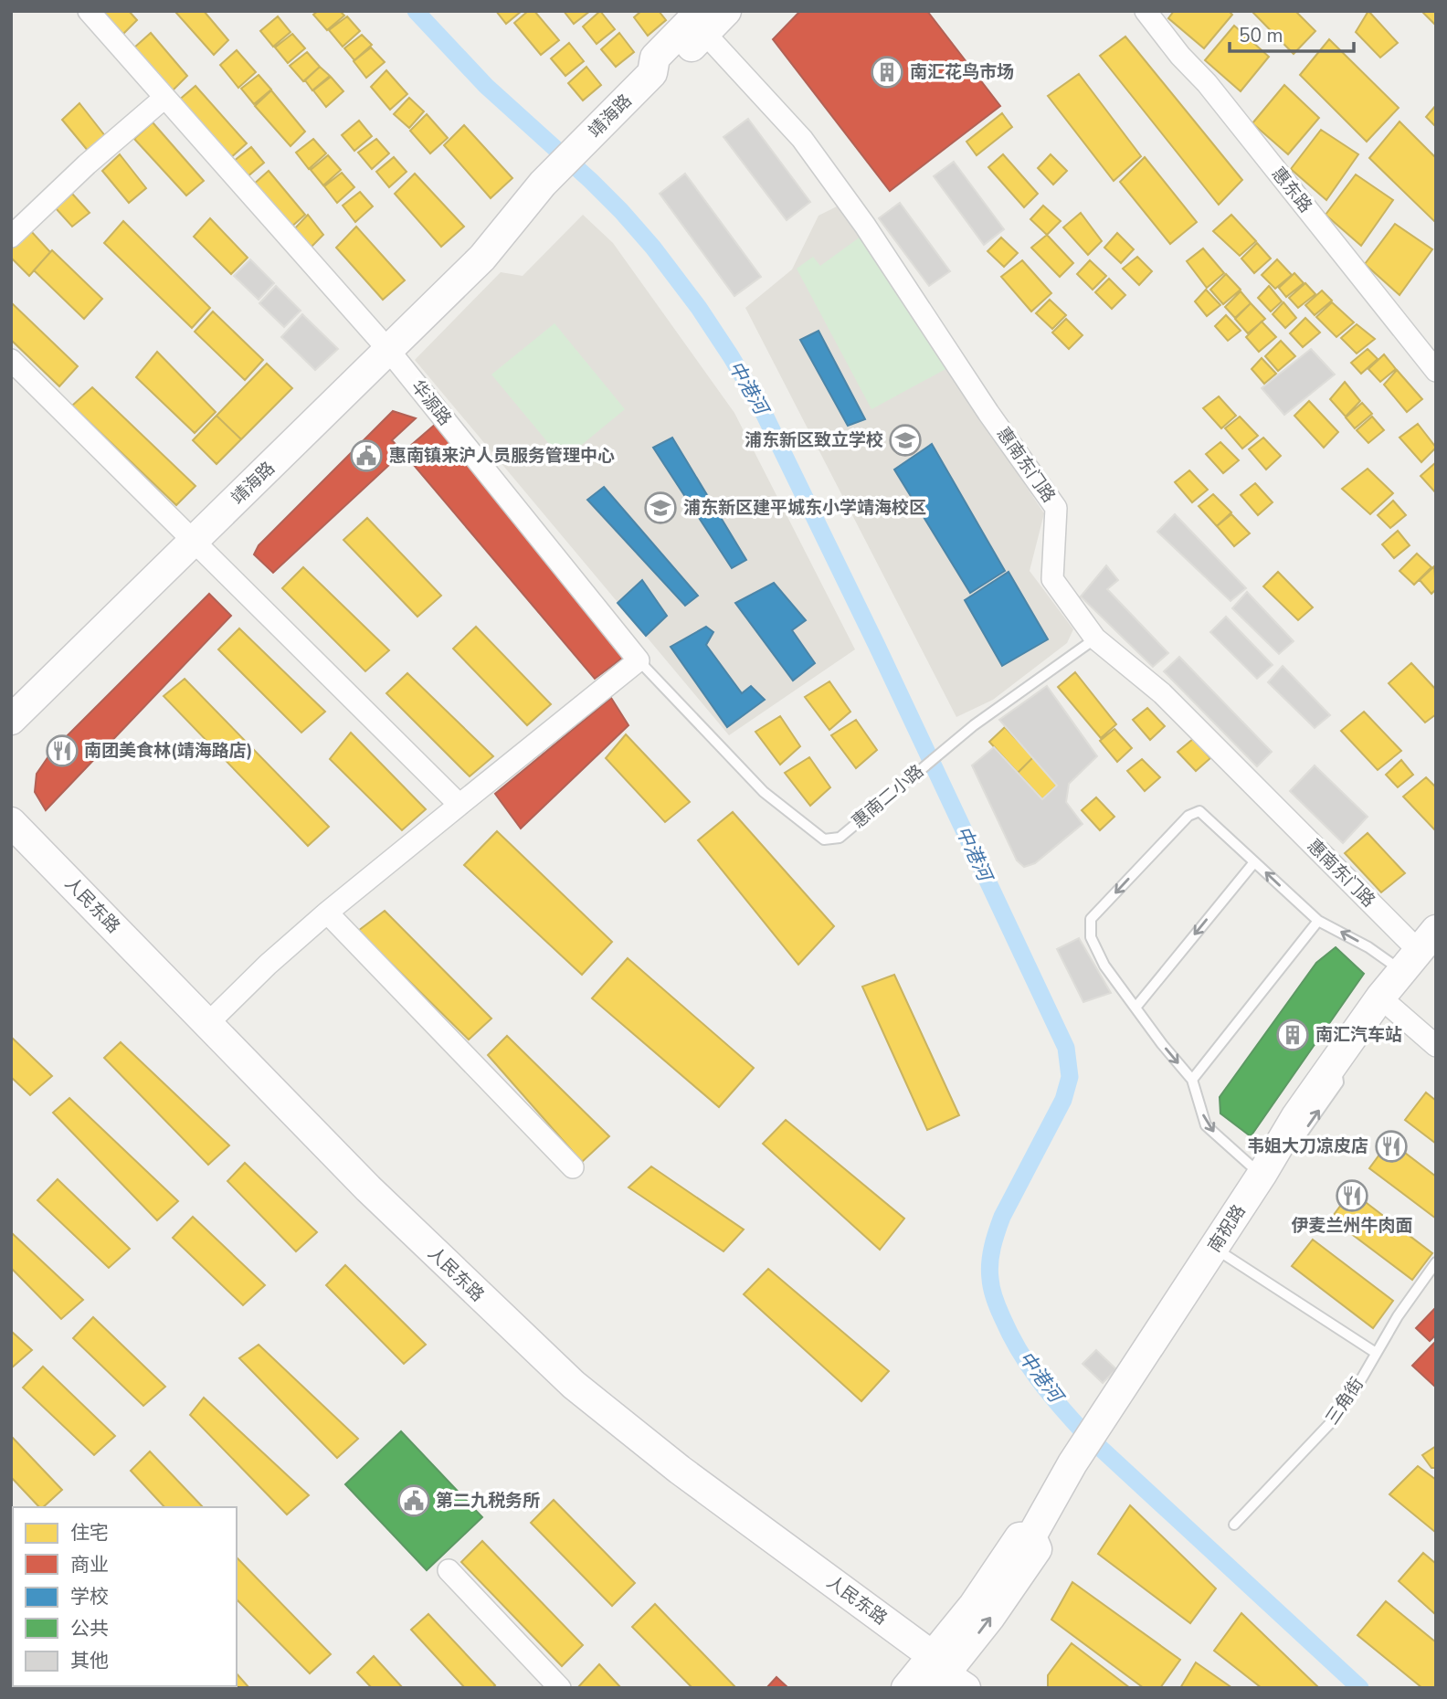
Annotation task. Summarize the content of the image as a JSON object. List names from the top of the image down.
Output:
{
  "streets": {
    "street": [
      "靖海路",
      "惠东路",
      "华源路",
      "惠南东门路",
      "人民东路",
      "南祝路"
    ],
    "lane": ["惠南二小路", "三角街"]
  },
  "crossings": [
    ["靖海路", "华源路"],
    ["靖海路", "惠南东门路"],
    ["华源路", "惠南二小路"],
    ["惠南东门路", "惠南二小路"],
    ["惠南东门路", "南祝路"],
    ["人民东路", "南祝路"]
  ],
  "water": ["中港河"],
  "places": {
    "building": ["南汇花鸟市场", "南汇汽车站"],
    "school or university": ["浦东新区致立学校", "浦东新区建平城东小学靖海校区"],
    "public building": ["惠南镇来沪人员服务管理中心", "第二九税务所"],
    "restaurant": ["南团美食林(靖海路店)", "韦姐大刀凉皮店", "伊麦兰州牛肉面"]
  },
  "legend": [
    "住宅",
    "商业",
    "学校",
    "公共",
    "其他"
  ],
  "scale_bar": "50 m"
}
